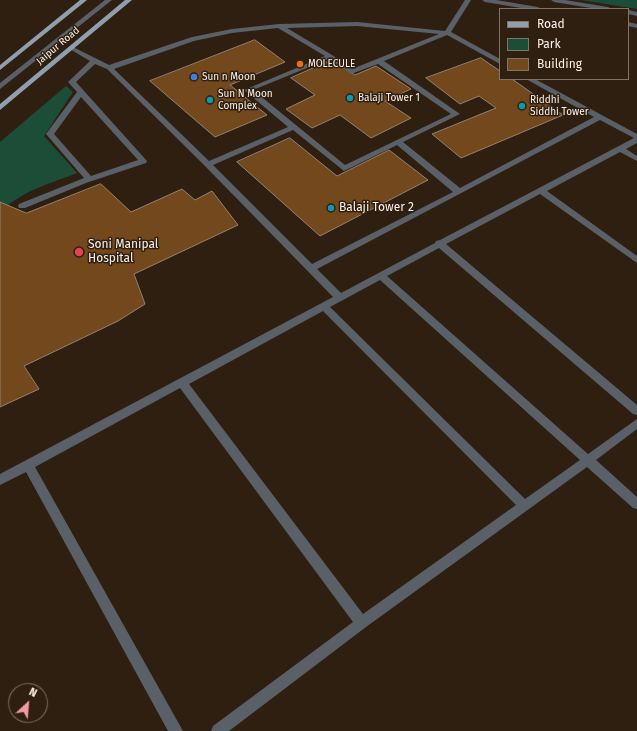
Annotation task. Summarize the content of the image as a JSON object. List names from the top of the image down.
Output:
{
  "streets": {
    "main road": ["Jaipur Road"]
  },
  "places": [
    "MOLECULE",
    "Sun n Moon",
    "Balaji Tower 1",
    "Sun N Moon Complex",
    "Riddhi Siddhi Tower",
    "Balaji Tower 2",
    "Soni Manipal Hospital"
  ],
  "legend": ["Road", "Park", "Building"],
  "north": "top right"
}
